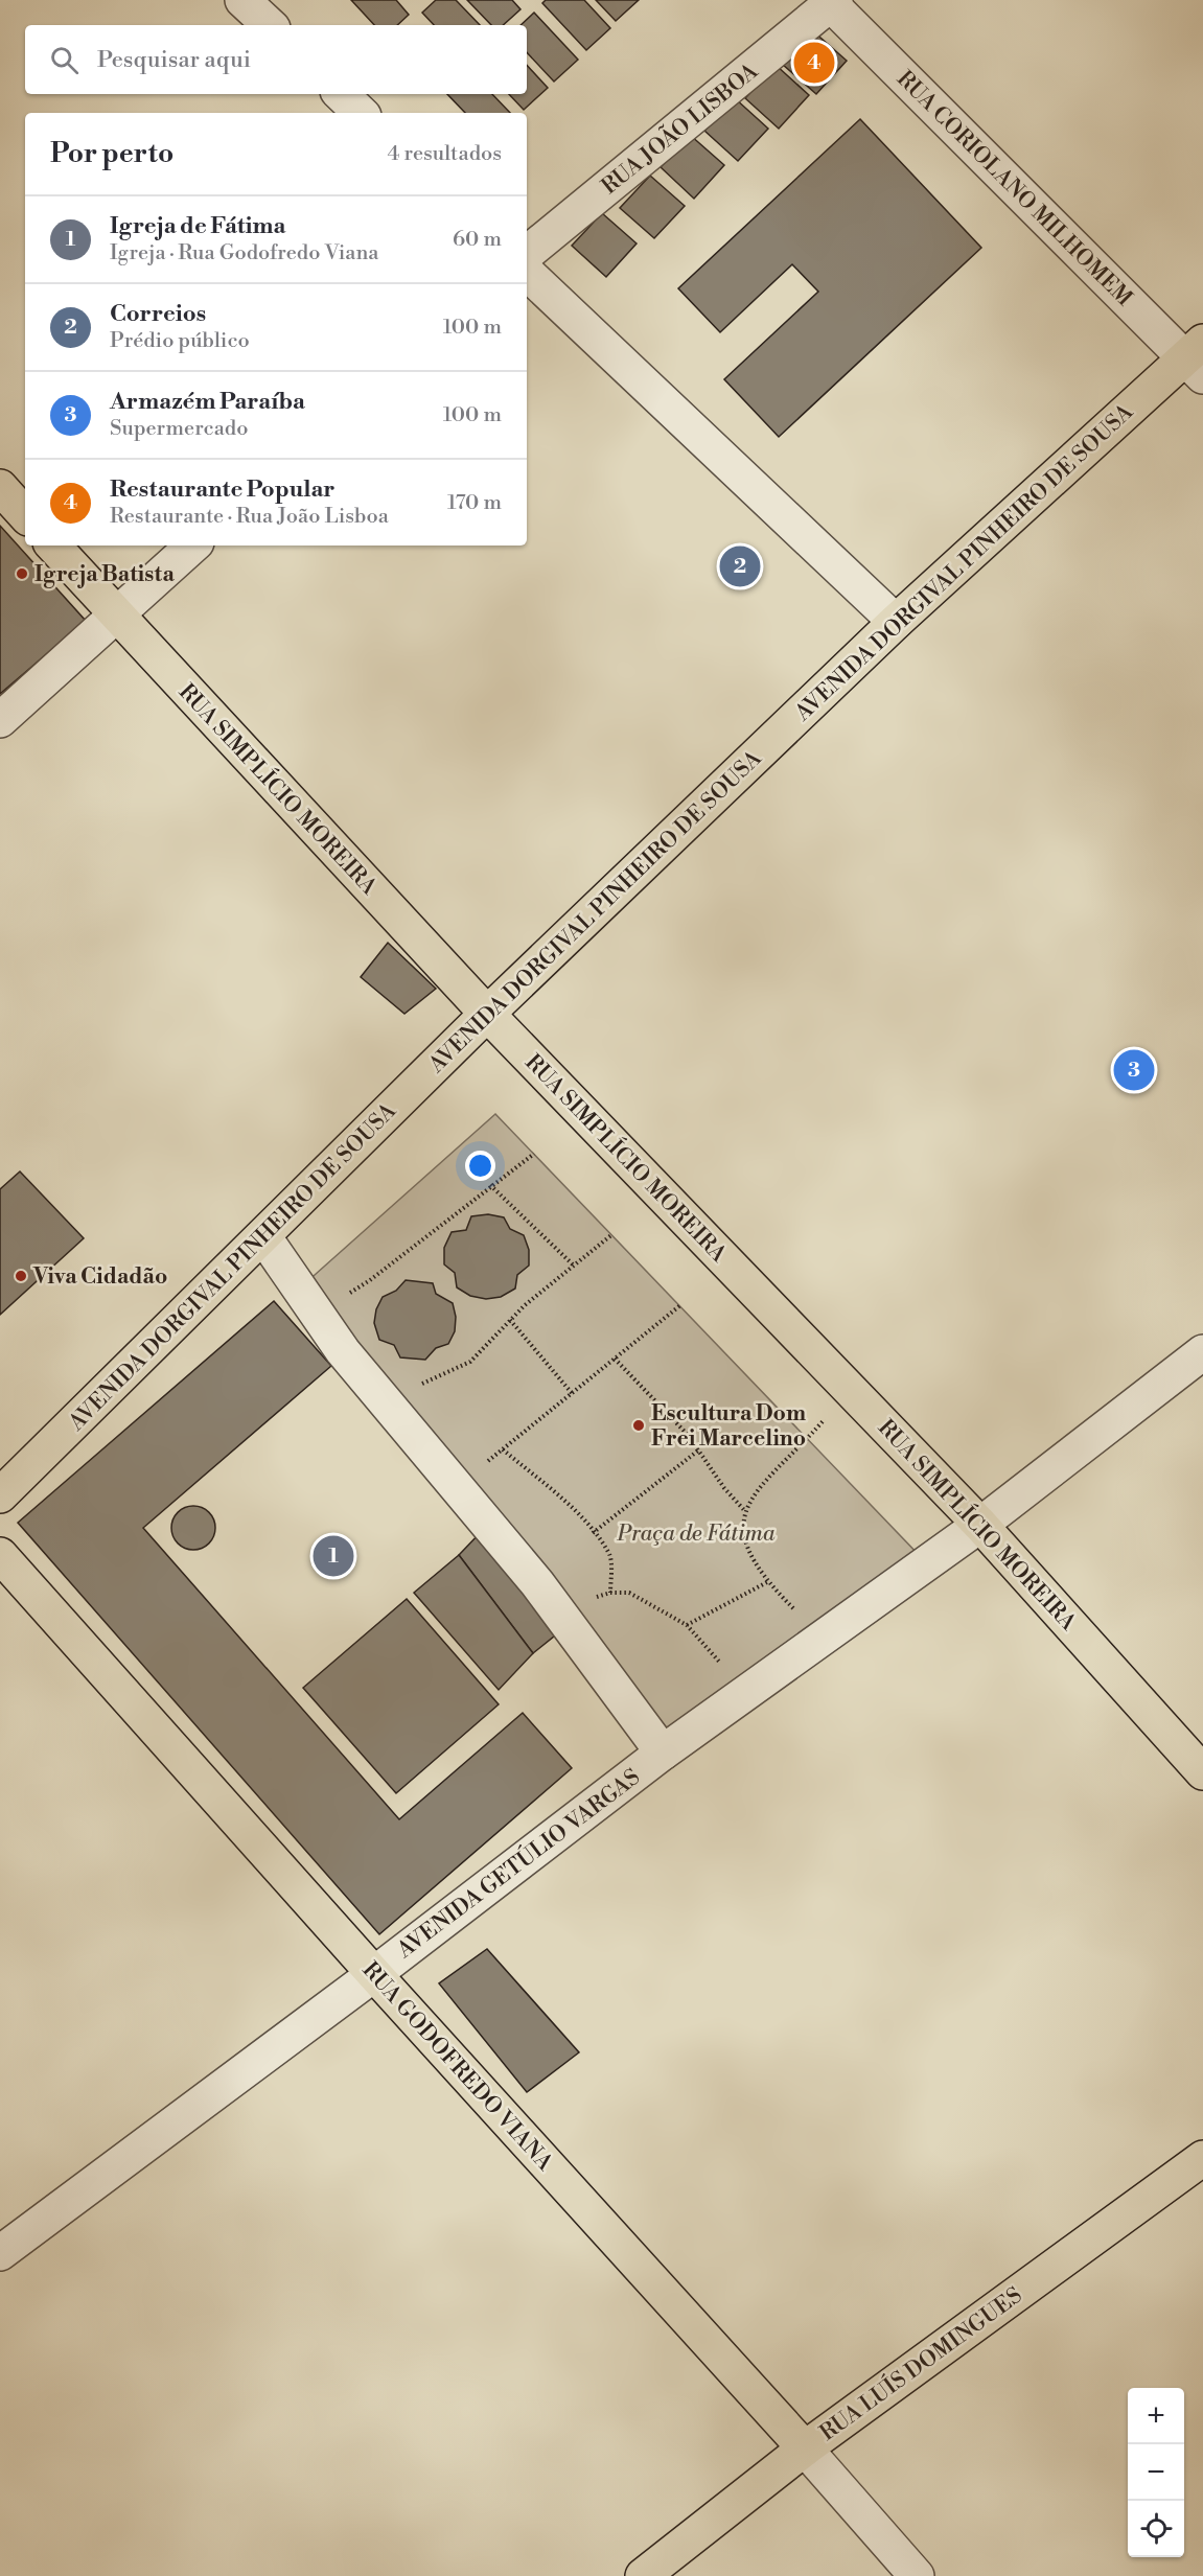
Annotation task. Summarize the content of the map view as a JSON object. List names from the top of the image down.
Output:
{
  "streets": {
    "main road": [
      "AVENIDA DORGIVAL PINHEIRO DE SOUSA",
      "RUA SIMPLÍCIO MOREIRA",
      "RUA GODOFREDO VIANA",
      "RUA LUÍS DOMINGUES"
    ],
    "street": ["RUA JOÃO LISBOA", "RUA CORIOLANO MILHOMEM", "AVENIDA GETÚLIO VARGAS"]
  },
  "crossings": [
    ["RUA JOÃO LISBOA", "RUA CORIOLANO MILHOMEM"],
    ["RUA CORIOLANO MILHOMEM", "AVENIDA DORGIVAL PINHEIRO DE SOUSA"],
    ["AVENIDA DORGIVAL PINHEIRO DE SOUSA", "RUA SIMPLÍCIO MOREIRA"],
    ["RUA SIMPLÍCIO MOREIRA", "AVENIDA GETÚLIO VARGAS"],
    ["AVENIDA GETÚLIO VARGAS", "RUA GODOFREDO VIANA"],
    ["RUA GODOFREDO VIANA", "RUA LUÍS DOMINGUES"]
  ],
  "parks": ["Praça de Fátima"],
  "places": ["Igreja Batista", "Viva Cidadão", "Escultura Dom Frei Marcelino"],
  "page": {
    "search": "Pesquisar aqui",
    "pins": [
      "4",
      "2",
      "3",
      "1"
    ],
    "heading": ["Por perto", "4 resultados"],
    "list": [
      {
        "mark": "1",
        "name": "Igreja de Fátima",
        "note": "Igreja · Rua Godofredo Viana",
        "value": "60 m"
      },
      {
        "mark": "2",
        "name": "Correios",
        "note": "Prédio público",
        "value": "100 m"
      },
      {
        "mark": "3",
        "name": "Armazém Paraíba",
        "note": "Supermercado",
        "value": "100 m"
      },
      {
        "mark": "4",
        "name": "Restaurante Popular",
        "note": "Restaurante · Rua João Lisboa",
        "value": "170 m"
      }
    ],
    "map_buttons": ["+", "−"]
  }
}
